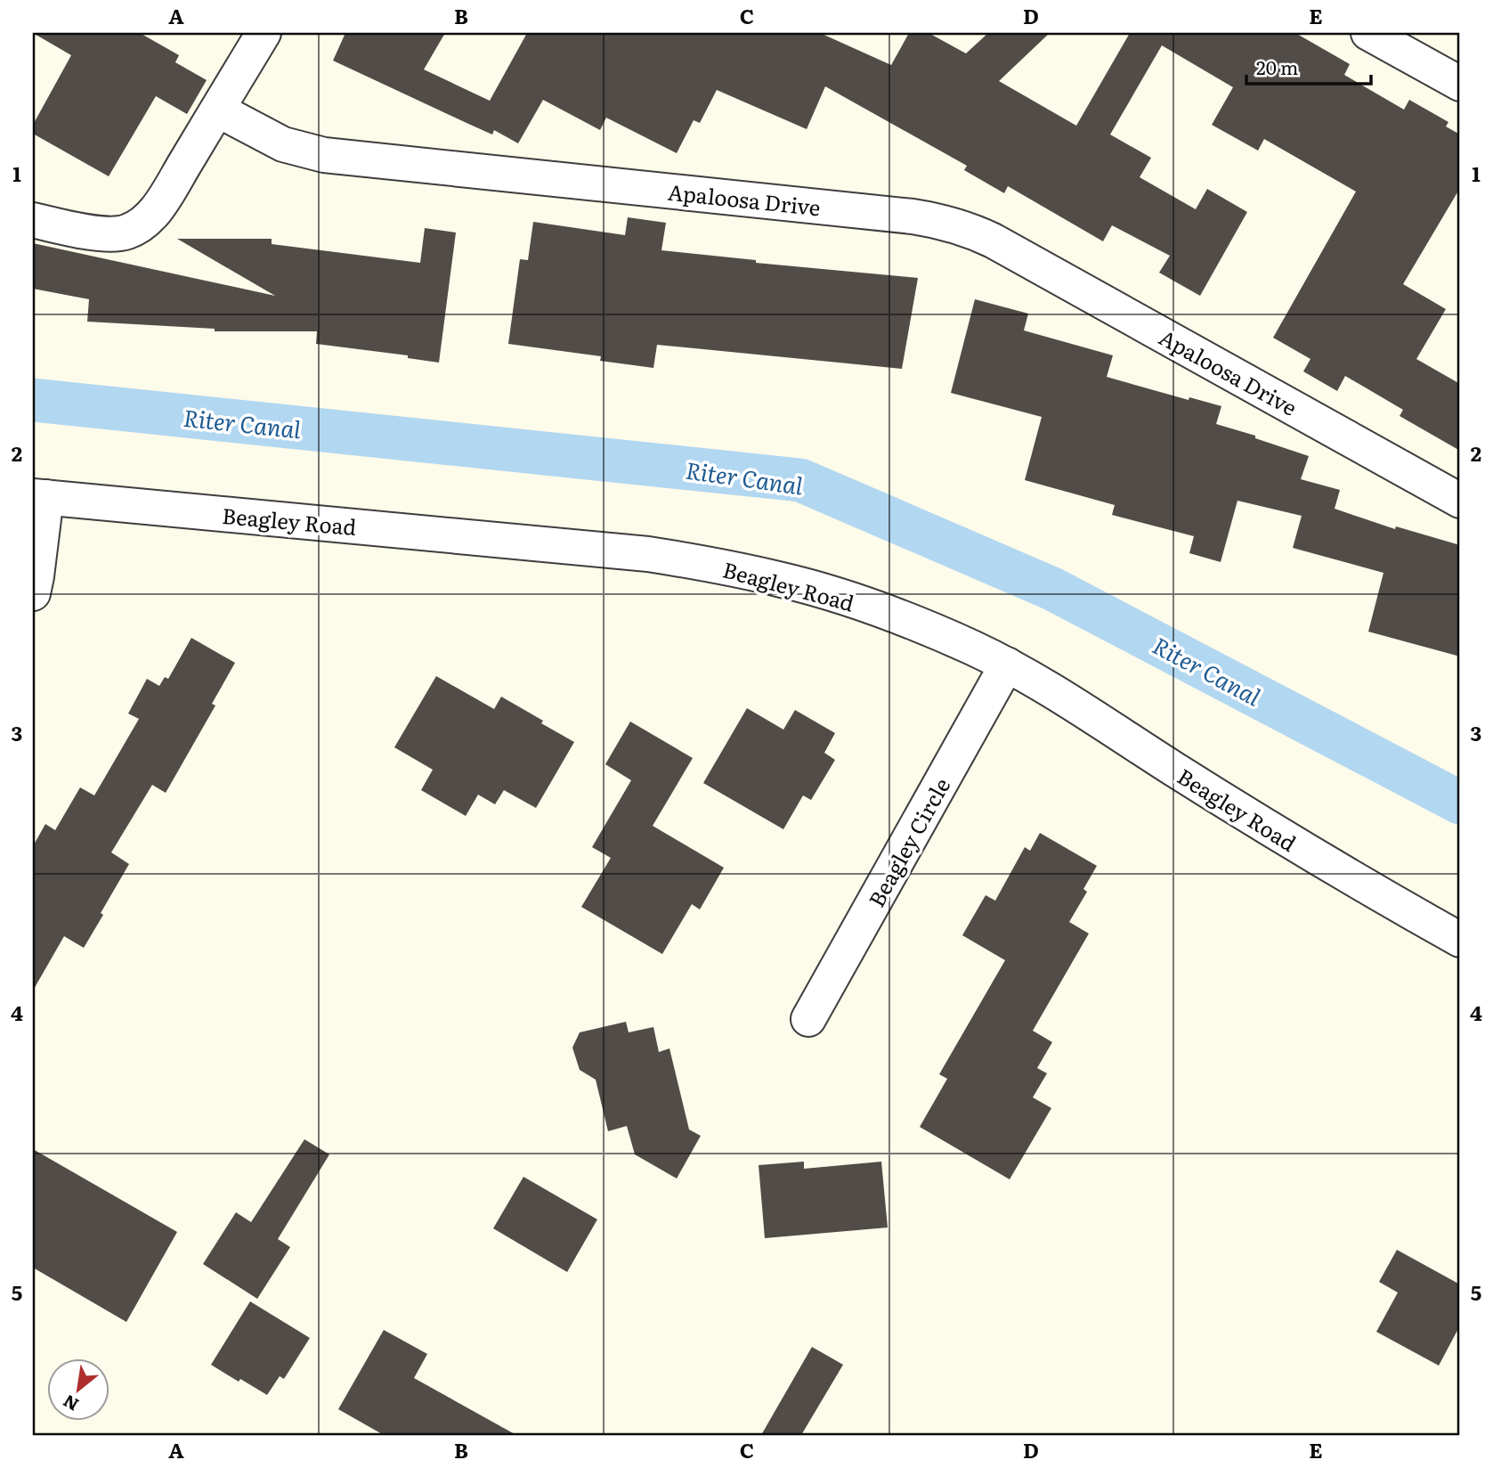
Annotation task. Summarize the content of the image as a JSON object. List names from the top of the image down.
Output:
{
  "streets": {
    "street": ["Apaloosa Drive", "Beagley Road", "Beagley Circle"]
  },
  "crossings": [
    ["Beagley Road", "Beagley Circle"]
  ],
  "water": ["Riter Canal"],
  "scale_bar": "20 m",
  "north": "bottom left",
  "grid": {
    "columns": [
      "A",
      "B",
      "C",
      "D",
      "E"
    ],
    "rows": [
      "1",
      "2",
      "3",
      "4",
      "5"
    ]
  }
}
